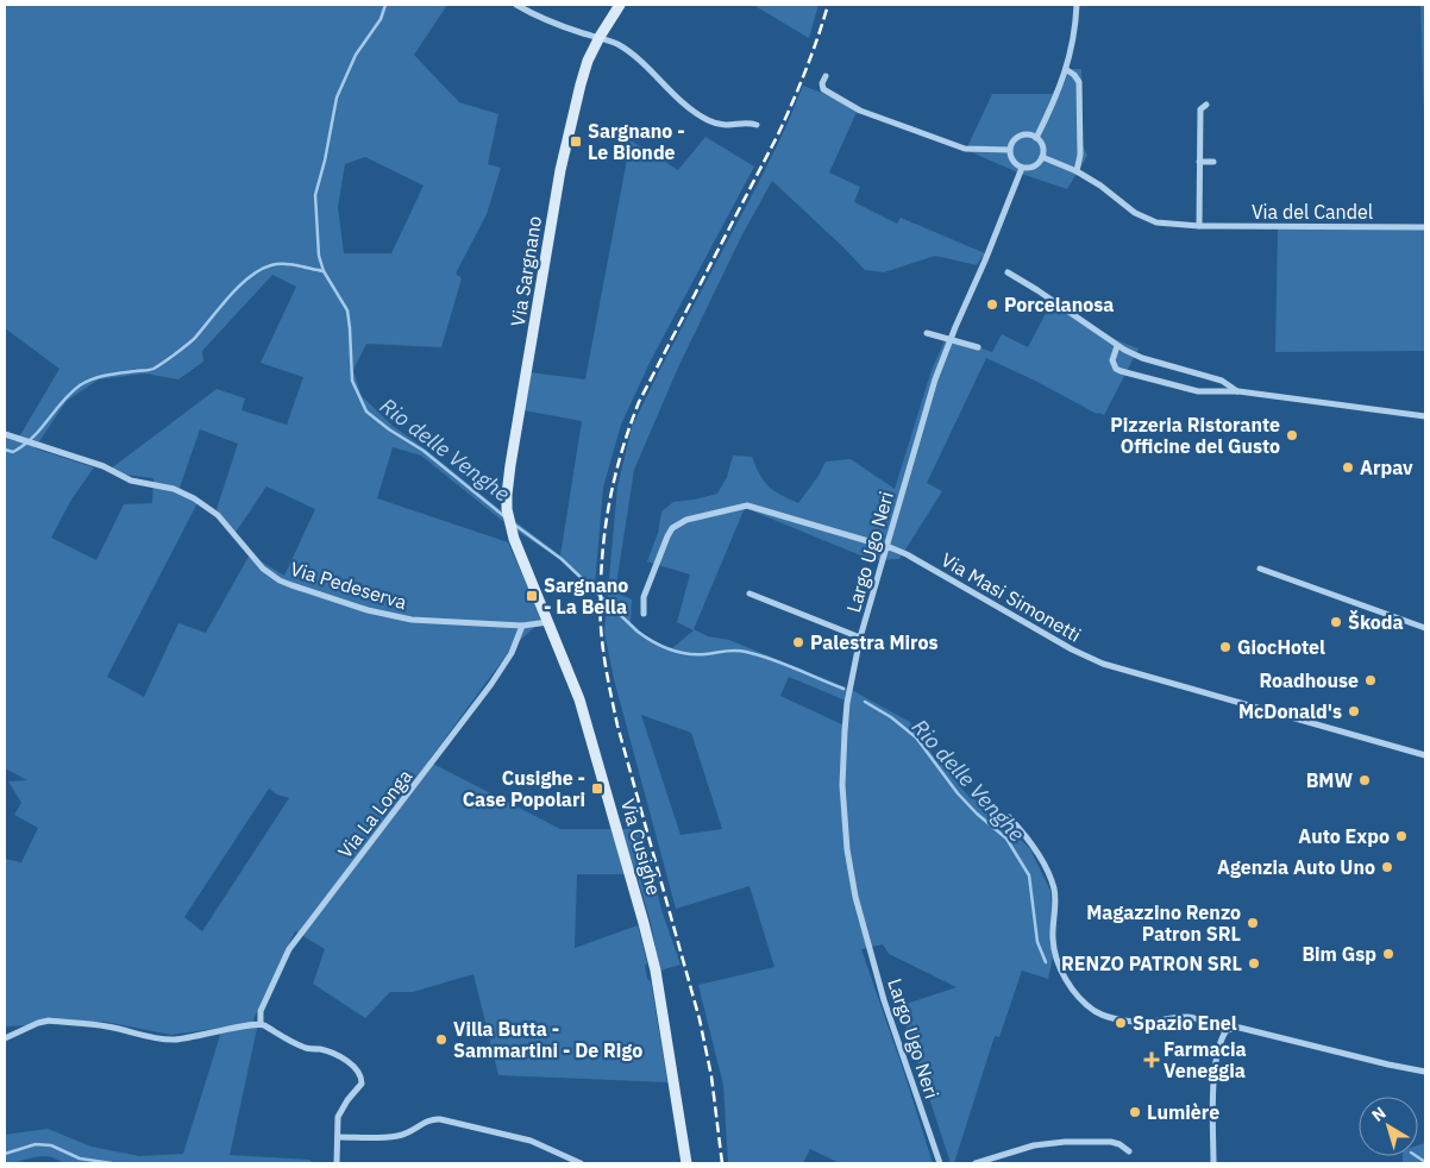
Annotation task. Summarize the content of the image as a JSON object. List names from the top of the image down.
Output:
{
  "streets": {
    "street": [
      "Via del Candel",
      "Via Sargnano",
      "Largo Ugo Neri",
      "Via Pedeserva",
      "Via Masi Simonetti",
      "Via La Longa",
      "Via Cusighe"
    ]
  },
  "crossings": [
    ["Via del Candel", "Largo Ugo Neri"],
    ["Via Sargnano", "Via Cusighe"],
    ["Largo Ugo Neri", "Via Masi Simonetti"],
    ["Via Pedeserva", "Via La Longa"],
    ["Via Pedeserva", "Via Cusighe"]
  ],
  "water": ["Rio delle Venghe"],
  "places": {
    "transit": ["Sargnano - Le Bionde", "Sargnano - La Bella", "Cusighe - Case Popolari"],
    "other": [
      "Porcelanosa",
      "Pizzeria Ristorante Officine del Gusto",
      "Arpav",
      "Škoda",
      "Palestra Miros",
      "GiocHotel",
      "Roadhouse",
      "McDonald's",
      "BMW",
      "Auto Expo",
      "Agenzia Auto Uno",
      "Magazzino Renzo Patron SRL",
      "Bim Gsp",
      "RENZO PATRON SRL",
      "Spazio Enel",
      "Villa Butta - Sammartini - De Rigo",
      "Lumière"
    ],
    "health": ["Farmacia Veneggia"]
  },
  "north": "top left"
}
